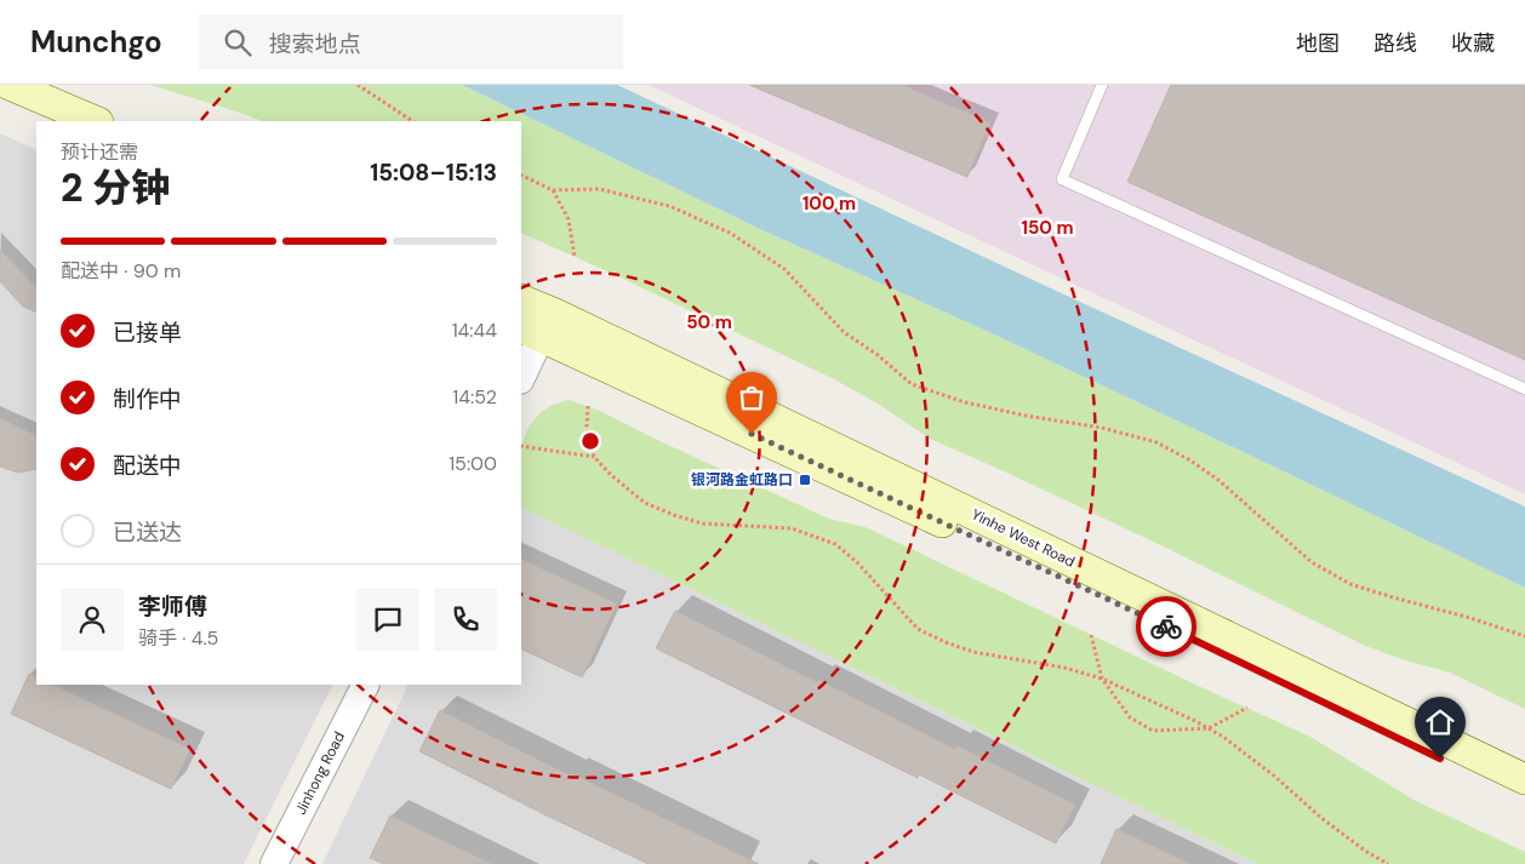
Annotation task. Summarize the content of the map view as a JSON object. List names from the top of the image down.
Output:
{
  "streets": {
    "main road": ["Yinhe West Road"],
    "street": ["Jinhong Road"]
  },
  "places": {
    "transit": ["银河路金虹路口"]
  },
  "page": {
    "header": "Munchgo",
    "search": "搜索地点",
    "nav": ["地图", "路线", "收藏"],
    "heading": ["2 分钟", "预计还需", "15:08–15:13"],
    "panel": ["李师傅", "骑手 · 4.5"],
    "bar": "配送中 · 90 m",
    "list": [
      ["已接单", "14:44"],
      ["制作中", "14:52"],
      ["配送中", "15:00"],
      "已送达"
    ]
  },
  "rings": ["100 m", "150 m", "50 m"]
}
